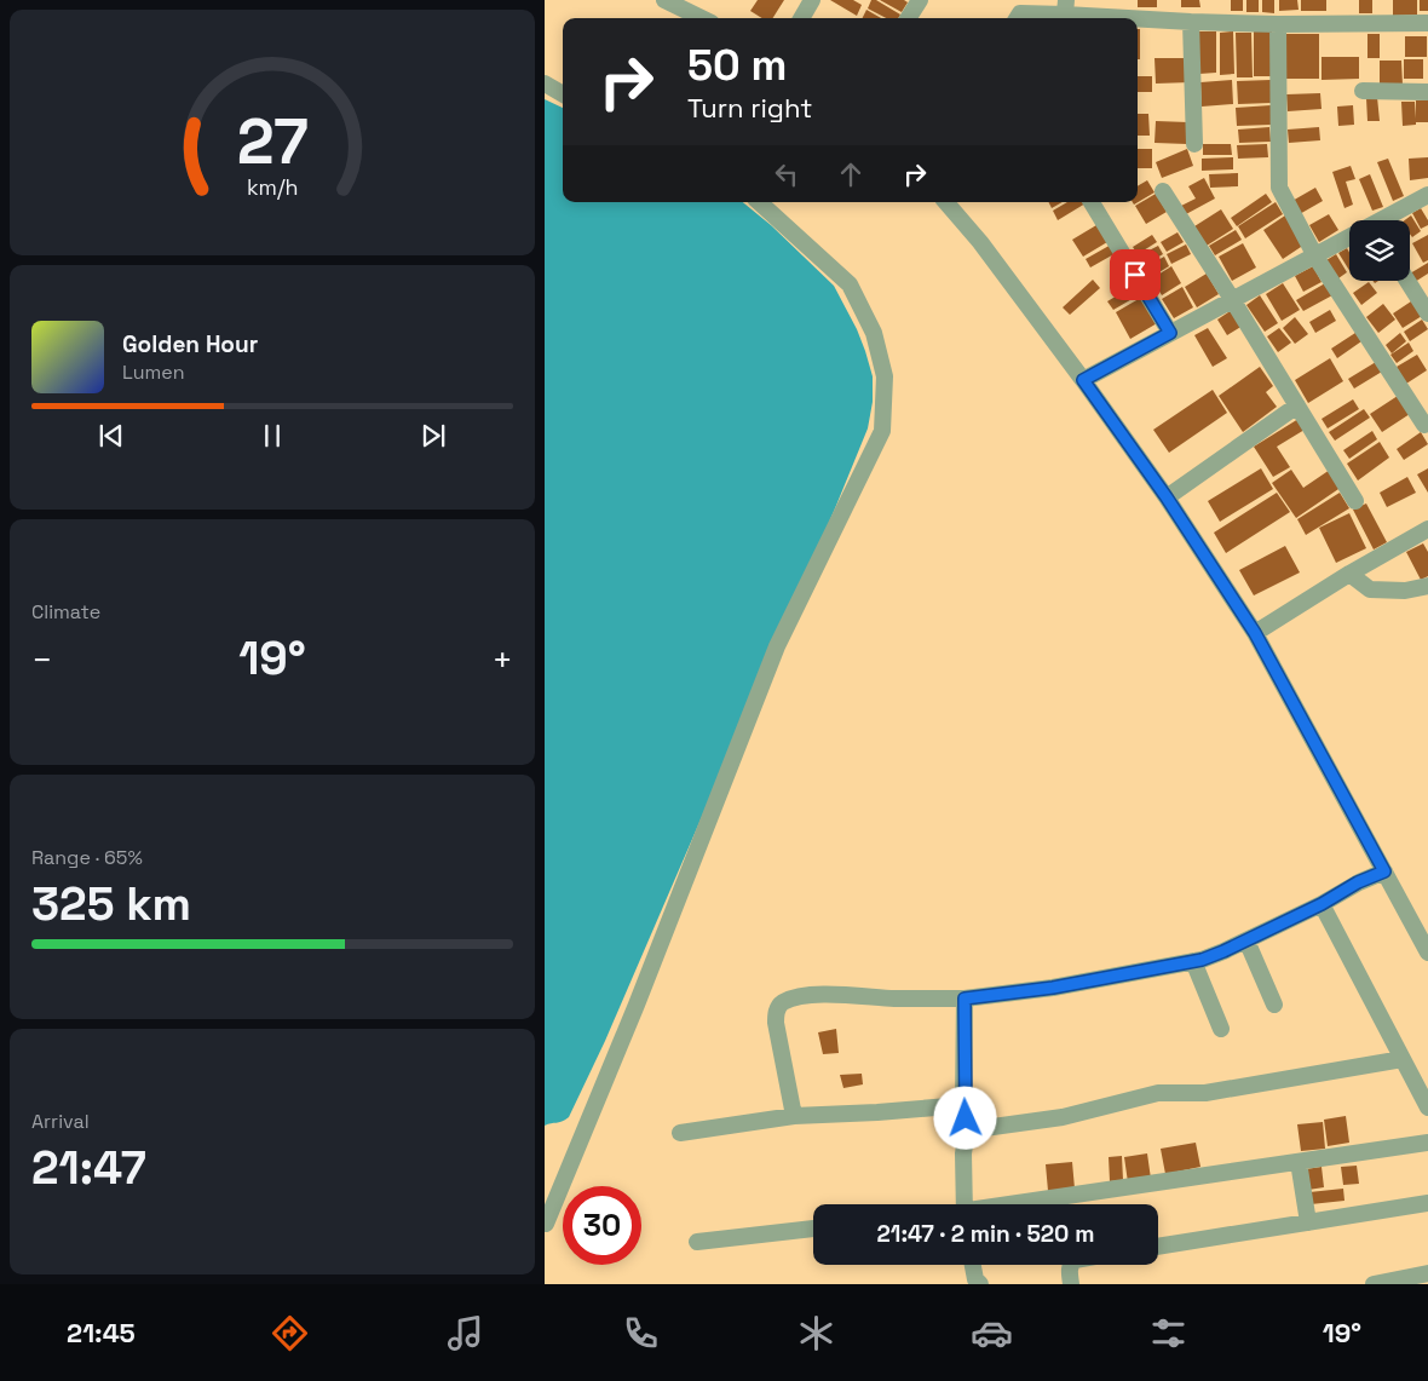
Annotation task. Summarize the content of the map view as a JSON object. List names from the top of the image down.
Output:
{
  "page": {
    "turn": ["50 m", "Turn right"],
    "song": ["Golden Hour", "Lumen"],
    "tile": [
      "Climate",
      ["Range · 65%", "325 km"],
      ["Arrival", "21:47"]
    ],
    "heat": ["−", "19°", "+"],
    "limit": "30",
    "trip": "21:47 · 2 min · 520 m",
    "tabs": ["21:45", "19°"],
    "gauge": ["27", "km/h"]
  }
}
